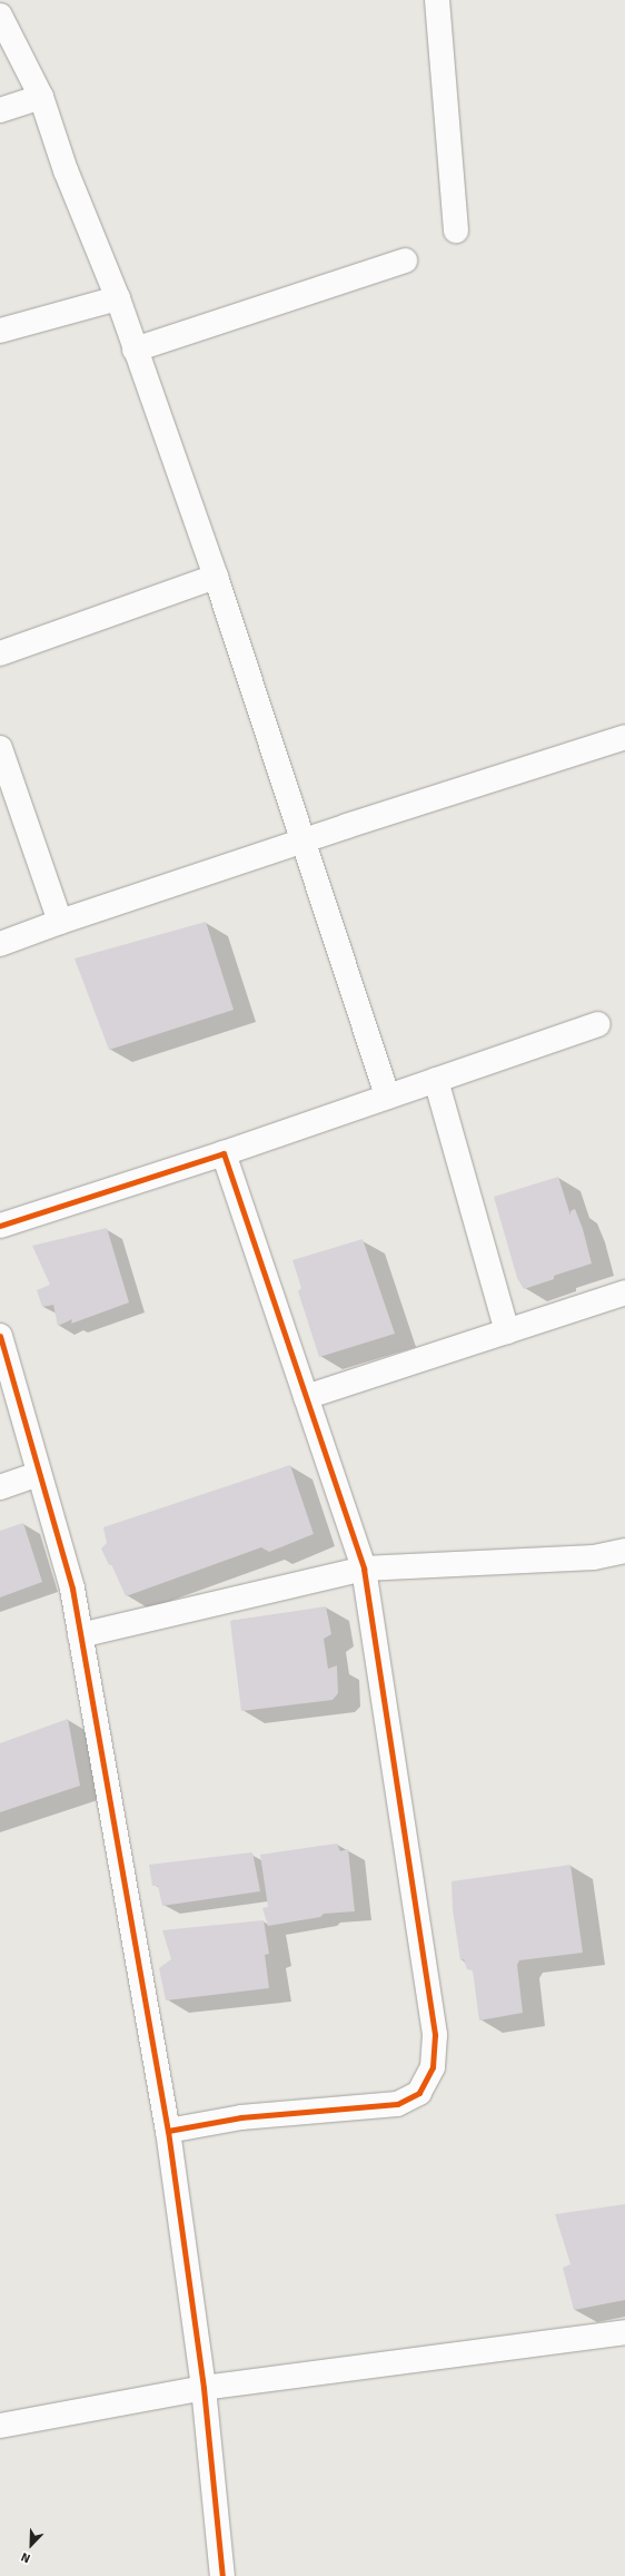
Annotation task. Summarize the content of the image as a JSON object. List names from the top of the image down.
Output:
{
  "north": "bottom left"
}
